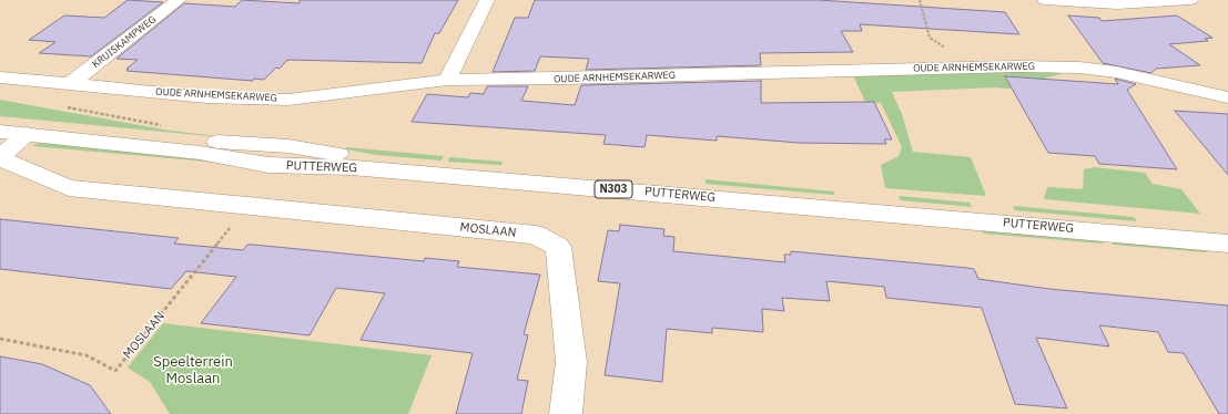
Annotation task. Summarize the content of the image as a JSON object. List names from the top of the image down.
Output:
{
  "streets": {
    "street": [
      "KRUISKAMPWEG",
      "OUDE ARNHEMSEKARWEG",
      "PUTTERWEG",
      "N303",
      "MOSLAAN"
    ]
  },
  "crossings": [
    ["KRUISKAMPWEG", "OUDE ARNHEMSEKARWEG"],
    ["PUTTERWEG", "MOSLAAN"]
  ],
  "parks": ["Speelterrein Moslaan"]
}
